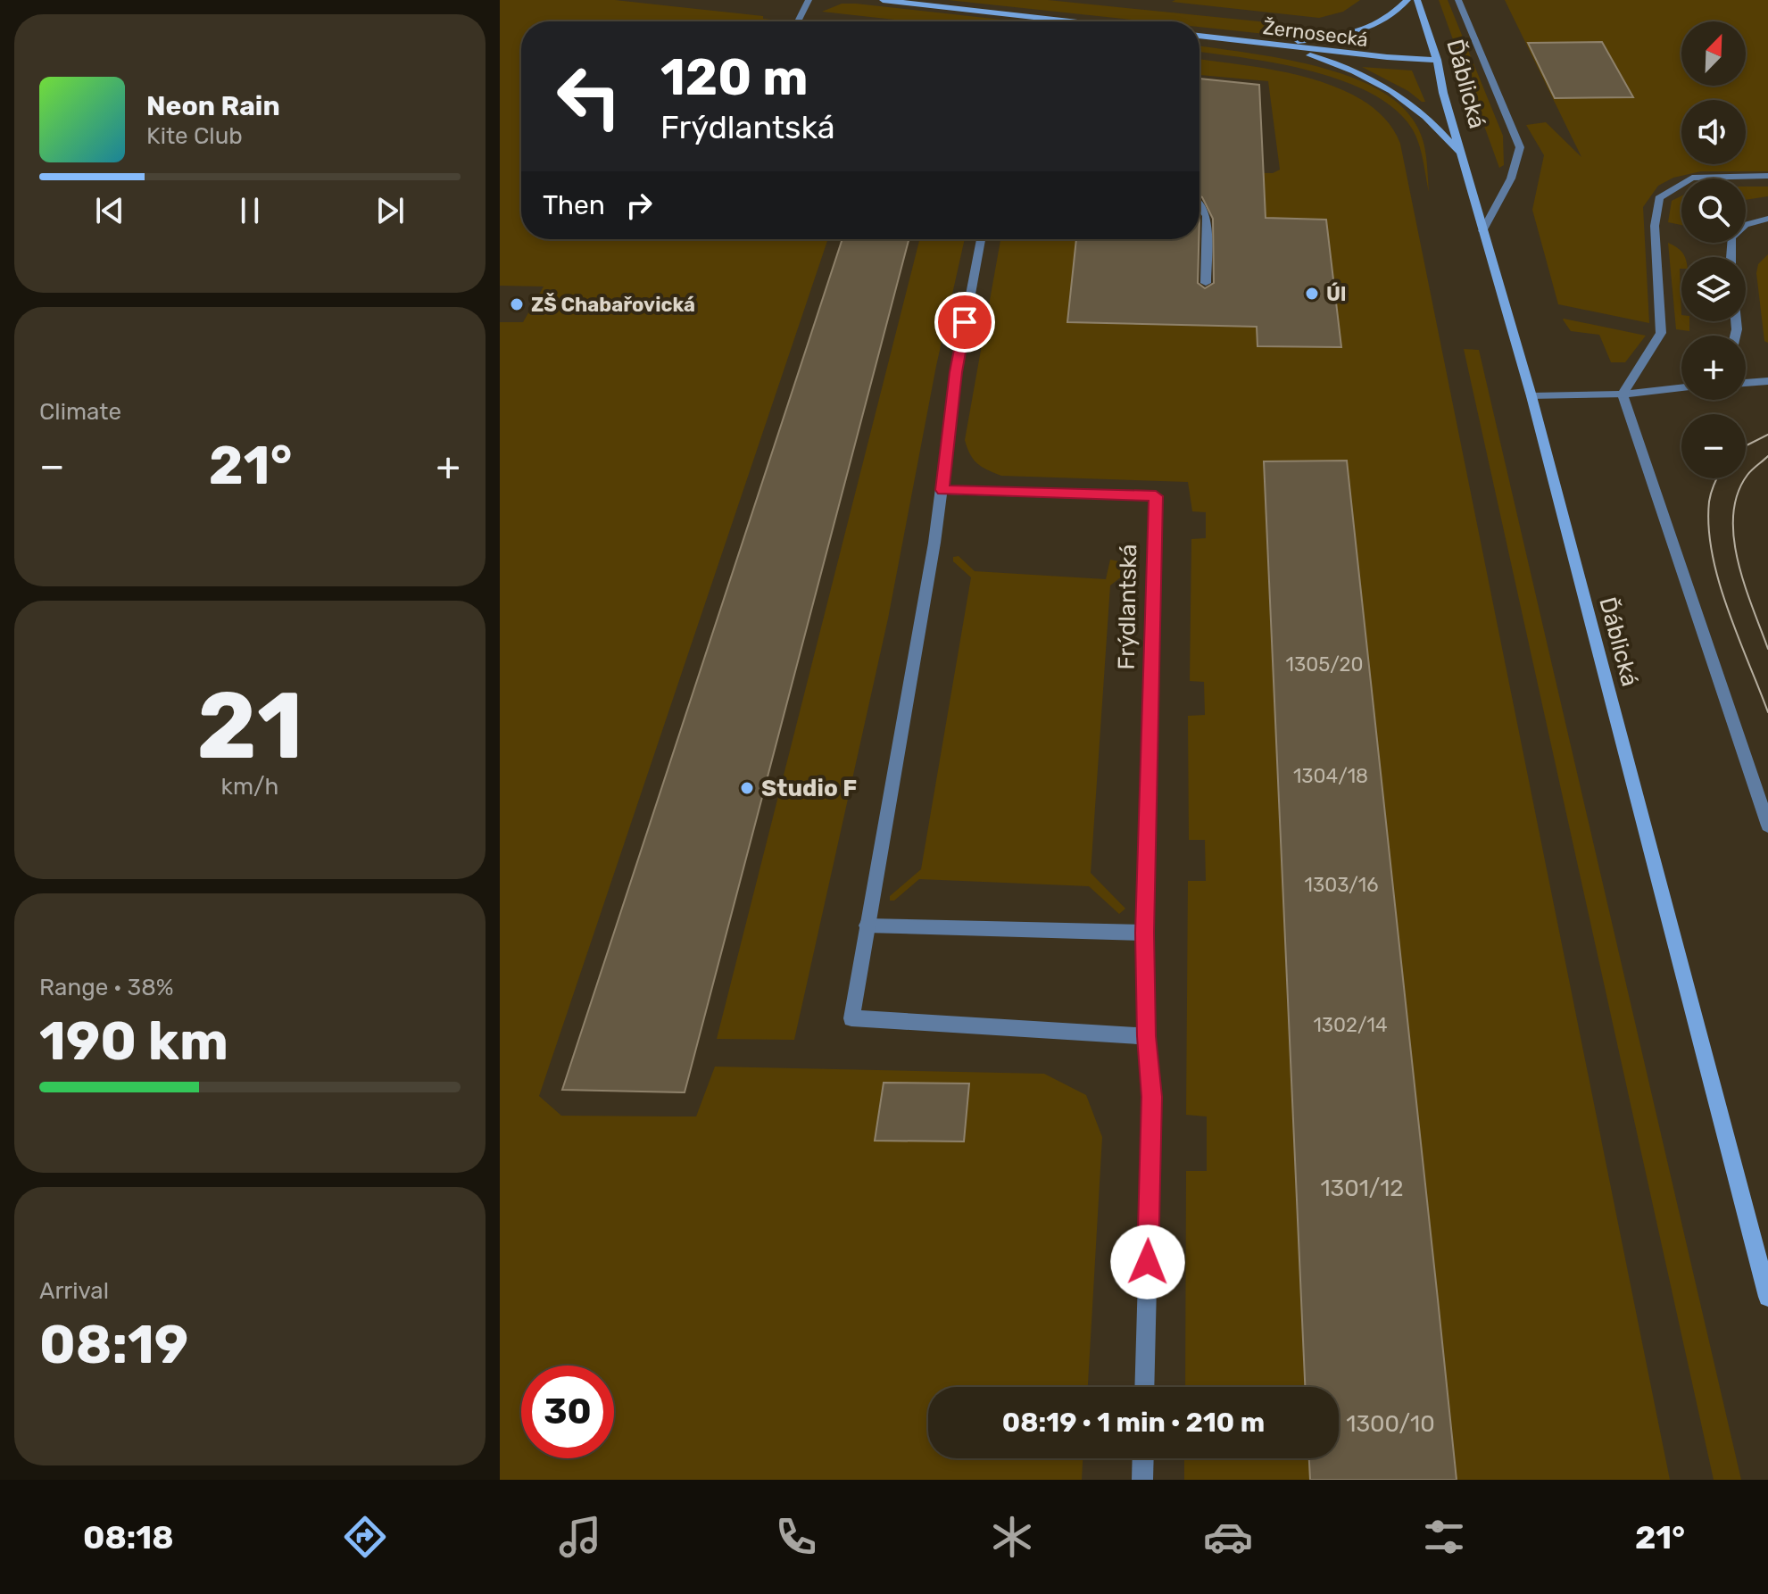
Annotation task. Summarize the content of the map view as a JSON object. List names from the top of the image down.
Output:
{
  "streets": {
    "main road": ["Žernosecká", "Ďáblická"],
    "street": ["Frýdlantská"]
  },
  "crossings": [
    ["Žernosecká", "Ďáblická"]
  ],
  "places": ["Úl", "ZŠ Chabařovická", "Studio F"],
  "house_numbers": [
    "1305/20",
    "1304/18",
    "1303/16",
    "1302/14",
    "1301/12",
    "1300/10"
  ],
  "north": "top right",
  "page": {
    "map_buttons": ["+", "−"],
    "turn": ["120 m", "Frýdlantská"],
    "song": ["Neon Rain", "Kite Club"],
    "then": "Then",
    "tile": [
      "Climate",
      ["21", "km/h"],
      ["Range · 38%", "190 km"],
      ["Arrival", "08:19"]
    ],
    "heat": ["−", "21°", "+"],
    "limit": "30",
    "trip": "08:19 · 1 min · 210 m",
    "tabs": ["08:18", "21°"]
  }
}
